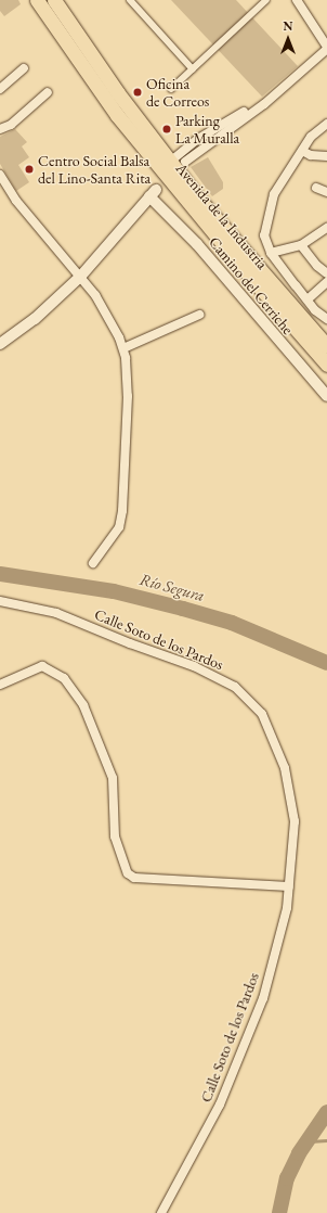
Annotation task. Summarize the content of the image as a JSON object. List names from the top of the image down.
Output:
{
  "streets": {
    "main road": ["Avenida de la Industria"],
    "street": ["Camino del Cerriche", "Calle Soto de los Pardos"]
  },
  "water": ["Río Segura"],
  "places": ["Oficina de Correos", "Parking La Muralla", "Centro Social Balsa del Lino-Santa Rita"],
  "north": "top"
}
